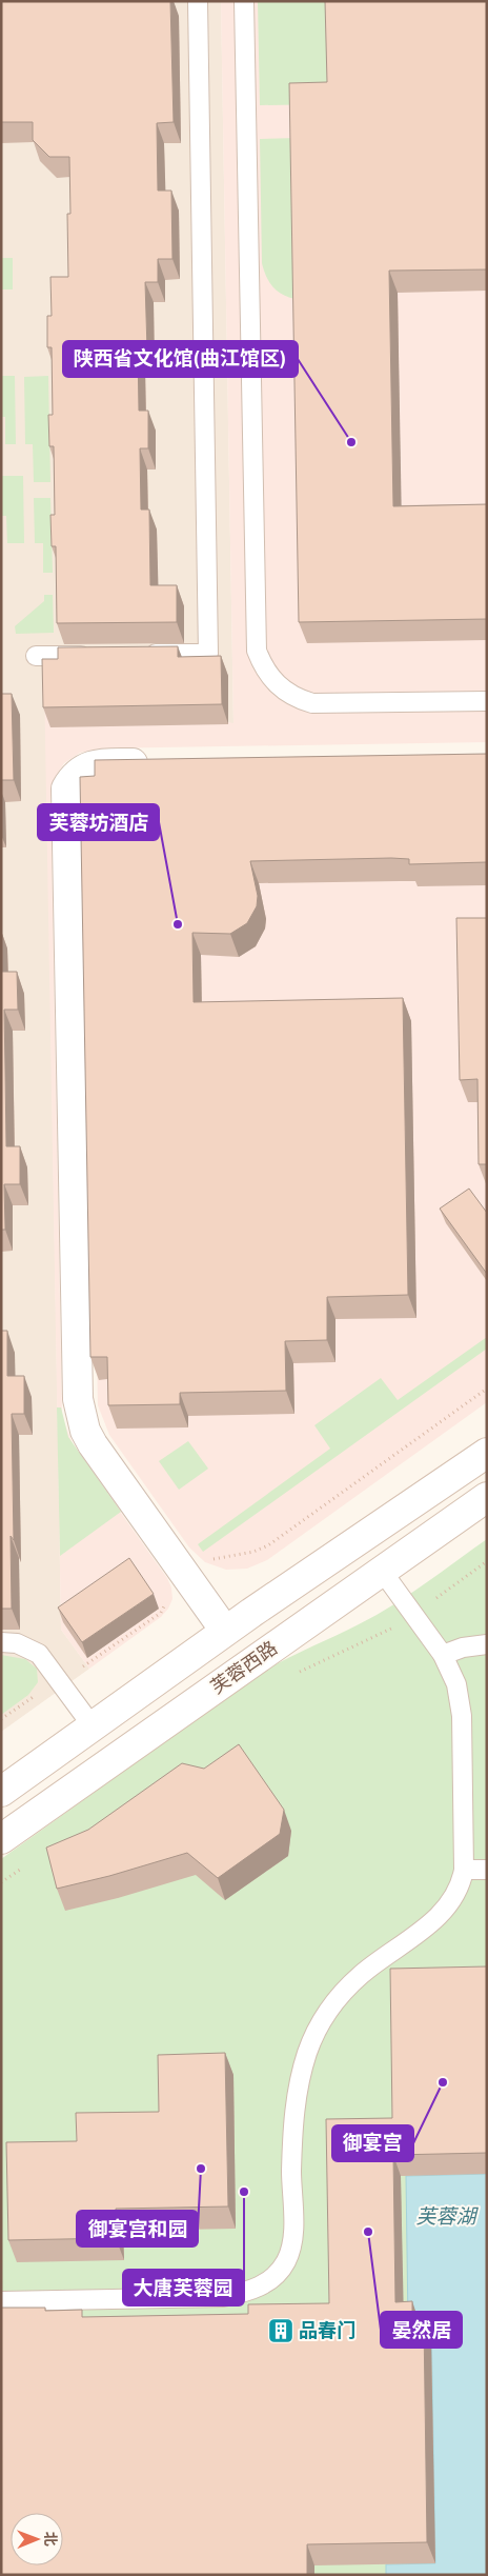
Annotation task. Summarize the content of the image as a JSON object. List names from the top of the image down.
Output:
{
  "streets": {
    "main road": ["芙蓉西路"]
  },
  "water": ["芙蓉湖"],
  "places": {
    "other": [
      "陕西省文化馆(曲江馆区)",
      "芙蓉坊酒店",
      "御宴宫",
      "御宴宫和园",
      "大唐芙蓉园",
      "晏然居"
    ],
    "building": ["品春门"]
  },
  "north": "right"
}
